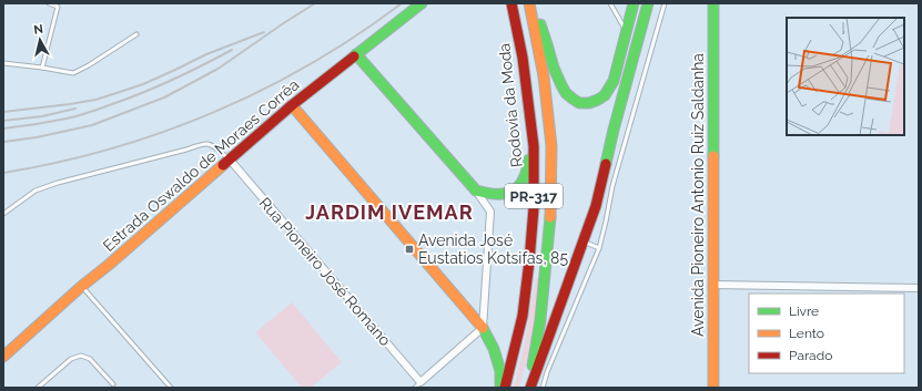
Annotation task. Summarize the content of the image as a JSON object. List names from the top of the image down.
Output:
{
  "streets": {
    "main road": [
      "Rodovia da Moda",
      "Estrada Oswaldo de Moraes Corrêa",
      "Avenida Pioneiro Antonio Ruiz Saldanha",
      "PR-317"
    ],
    "street": ["Rua Pioneiro José Romano"]
  },
  "crossings": [
    ["Estrada Oswaldo de Moraes Corrêa", "Rua Pioneiro José Romano"]
  ],
  "districts": ["JARDIM IVEMAR"],
  "places": {
    "transit": ["Avenida José Eustatios Kotsifas, 85"]
  },
  "legend": ["Livre", "Lento", "Parado"],
  "north": "top"
}
